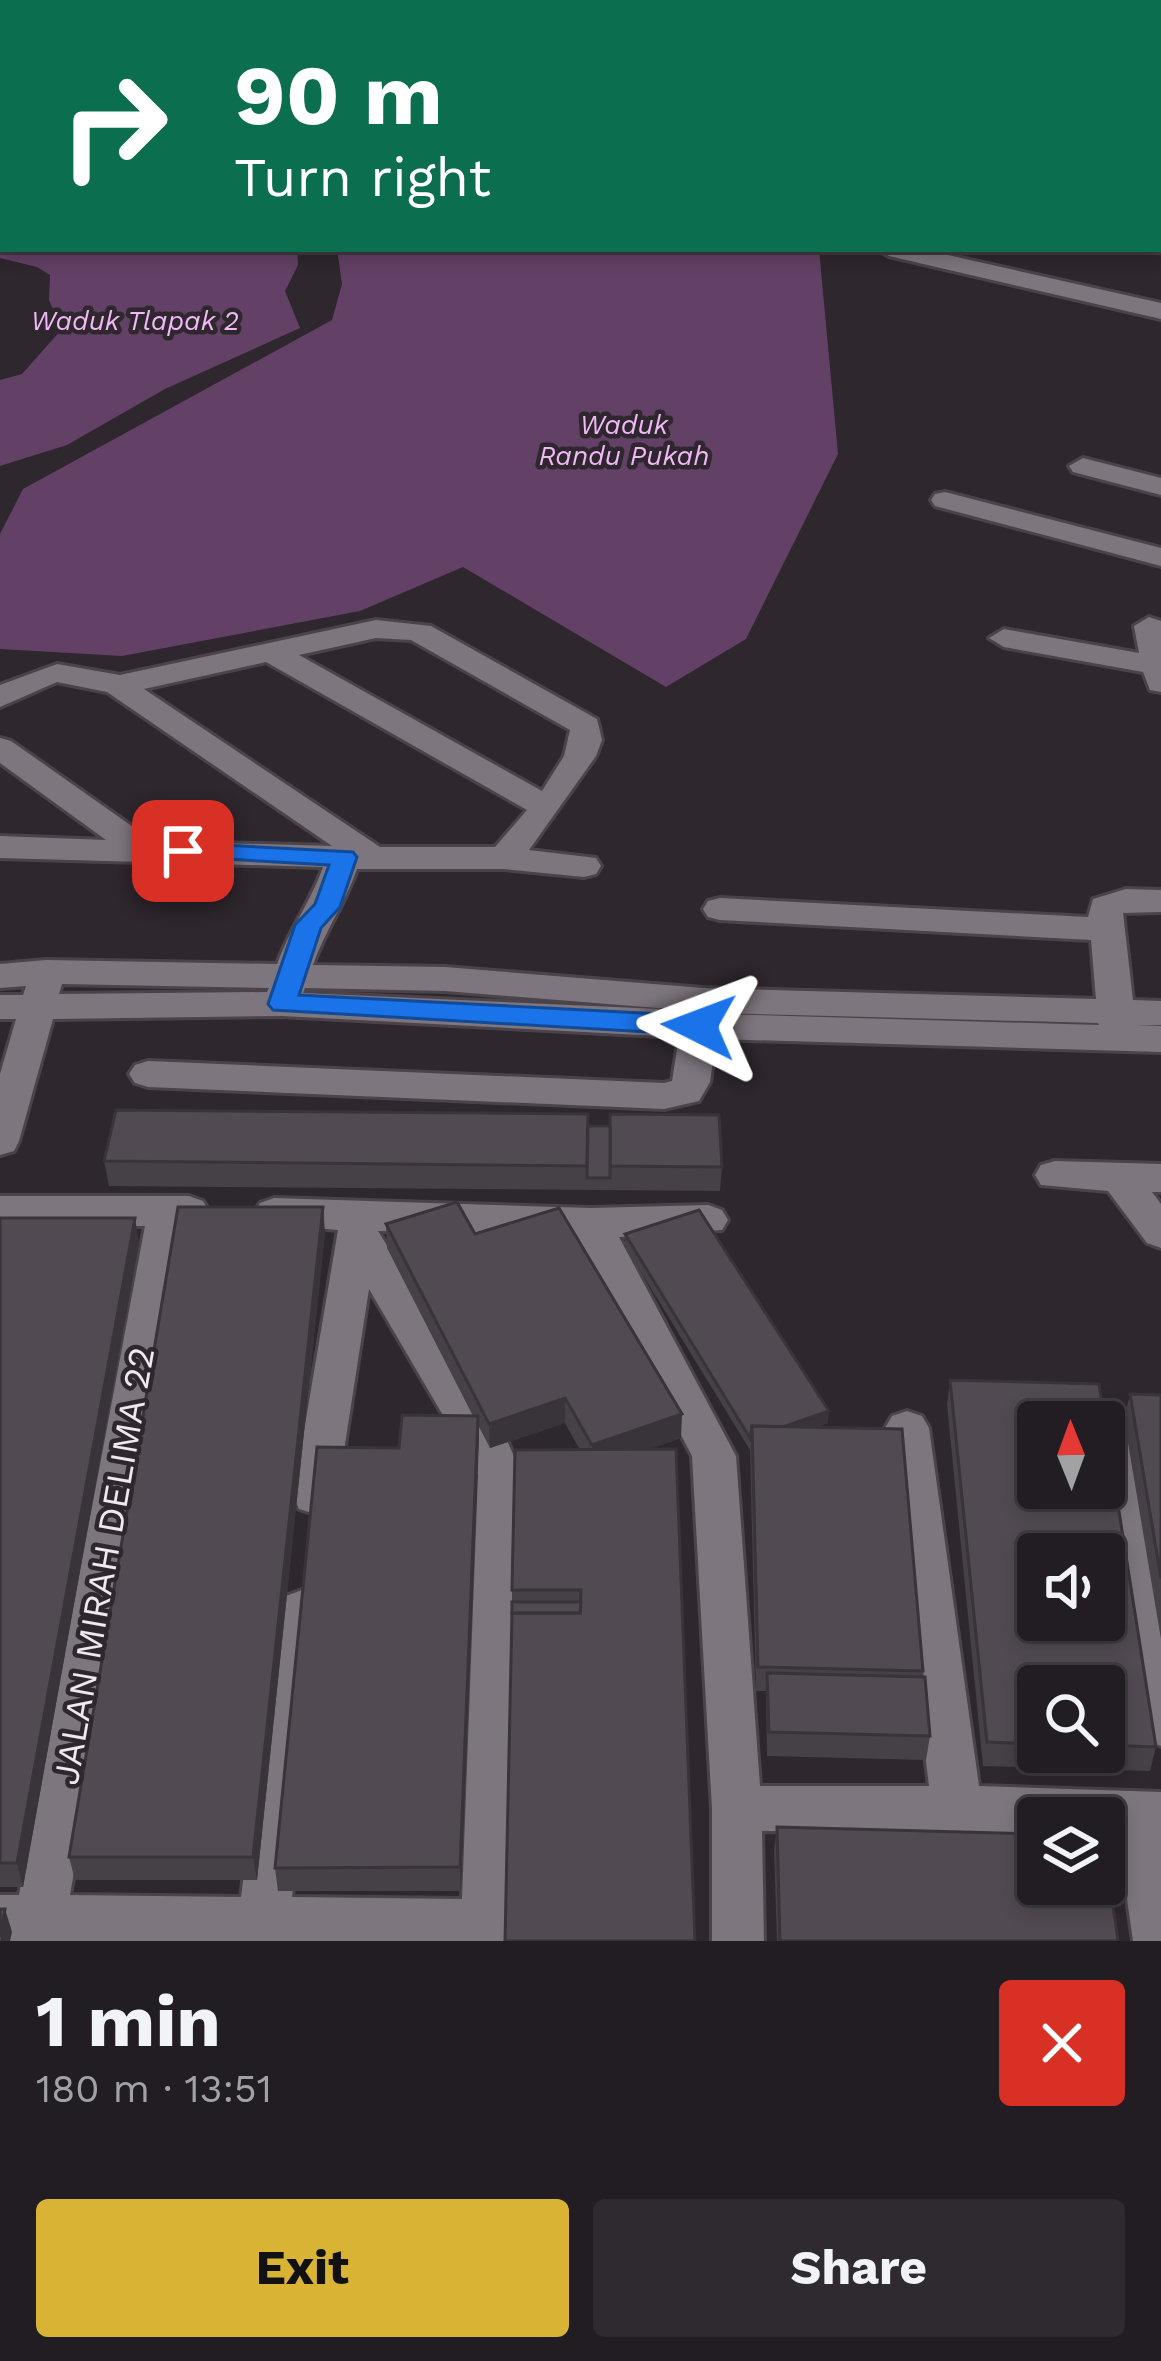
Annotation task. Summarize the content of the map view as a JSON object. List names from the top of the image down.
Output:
{
  "streets": {
    "street": ["JALAN MIRAH DELIMA 22"]
  },
  "water": ["Waduk Tlapak 2", "Waduk Randu Pukah"],
  "north": "top",
  "page": {
    "turn": ["90 m", "Turn right"],
    "heading": ["1 min", "180 m · 13:51"],
    "buttons": ["Exit", "Share"]
  }
}
